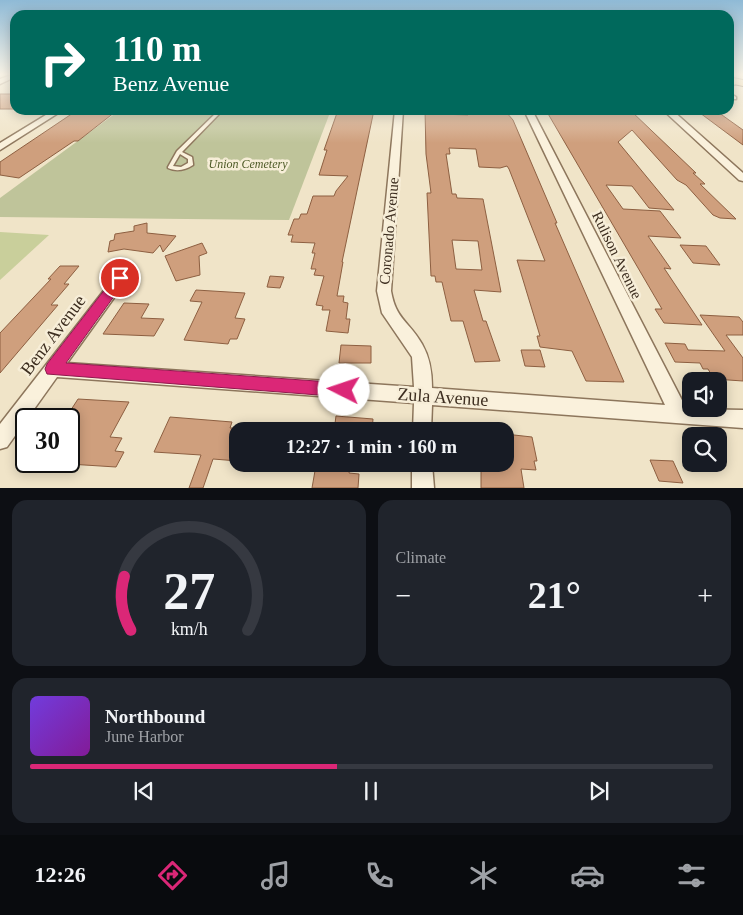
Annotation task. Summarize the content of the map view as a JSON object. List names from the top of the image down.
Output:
{
  "streets": {
    "street": [
      "Coronado Avenue",
      "Rulison Avenue",
      "Benz Avenue",
      "Zula Avenue"
    ]
  },
  "crossings": [
    ["Coronado Avenue", "Zula Avenue"],
    ["Rulison Avenue", "Zula Avenue"],
    ["Benz Avenue", "Zula Avenue"]
  ],
  "parks": ["Union Cemetery"],
  "page": {
    "turn": ["110 m", "Benz Avenue"],
    "limit": "30",
    "trip": "12:27 · 1 min · 160 m",
    "tile": "Climate",
    "heat": ["−", "21°", "+"],
    "song": ["Northbound", "June Harbor"],
    "tabs": "12:26",
    "gauge": ["27", "km/h"]
  }
}
